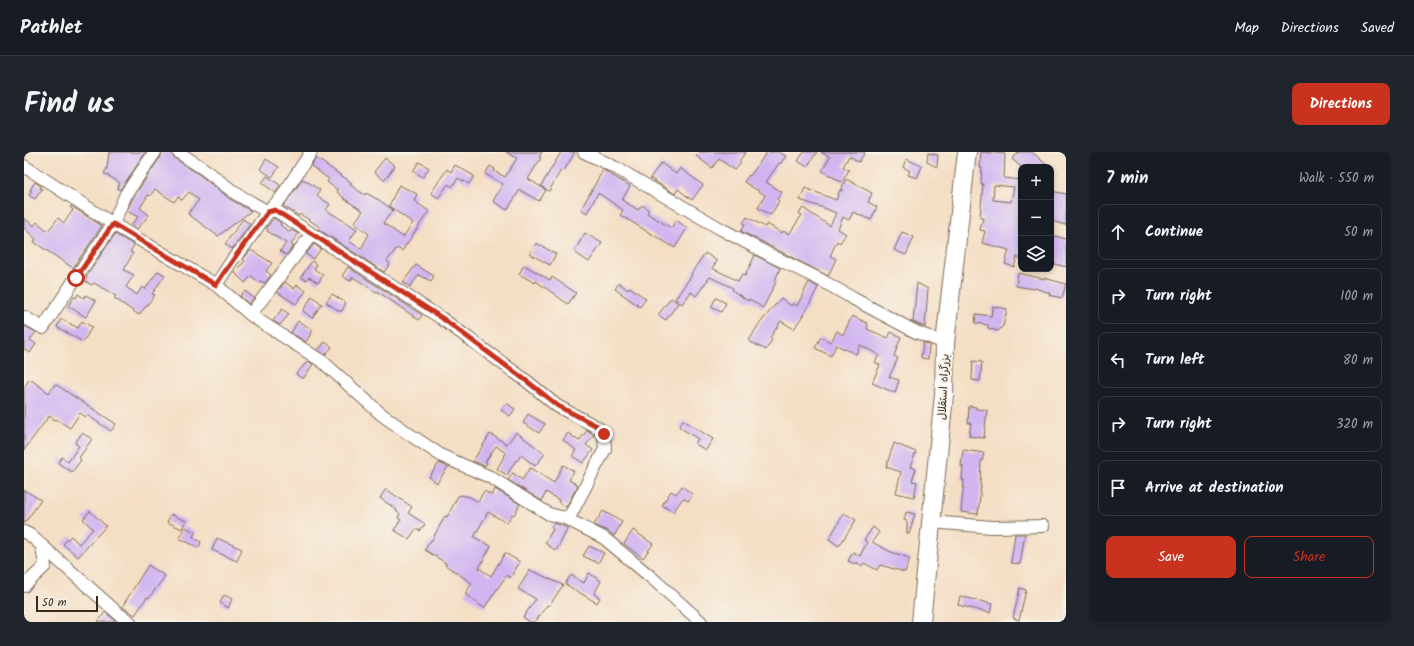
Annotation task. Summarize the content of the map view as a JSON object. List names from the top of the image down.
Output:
{
  "streets": {
    "highway": ["بزرگراه استقلال"]
  },
  "scale_bar": "50 m",
  "page": {
    "header": "Pathlet",
    "nav": ["Map", "Directions", "Saved"],
    "title": "Find us",
    "buttons": [
      "Directions",
      ["Save", "Share"]
    ],
    "heading": ["7 min", "Walk · 550 m"],
    "map_buttons": ["+", "−"],
    "list": [
      ["Continue", "50 m"],
      ["Turn right", "100 m"],
      ["Turn left", "80 m"],
      ["Turn right", "320 m"],
      "Arrive at destination"
    ],
    "scale": "50 m"
  }
}
